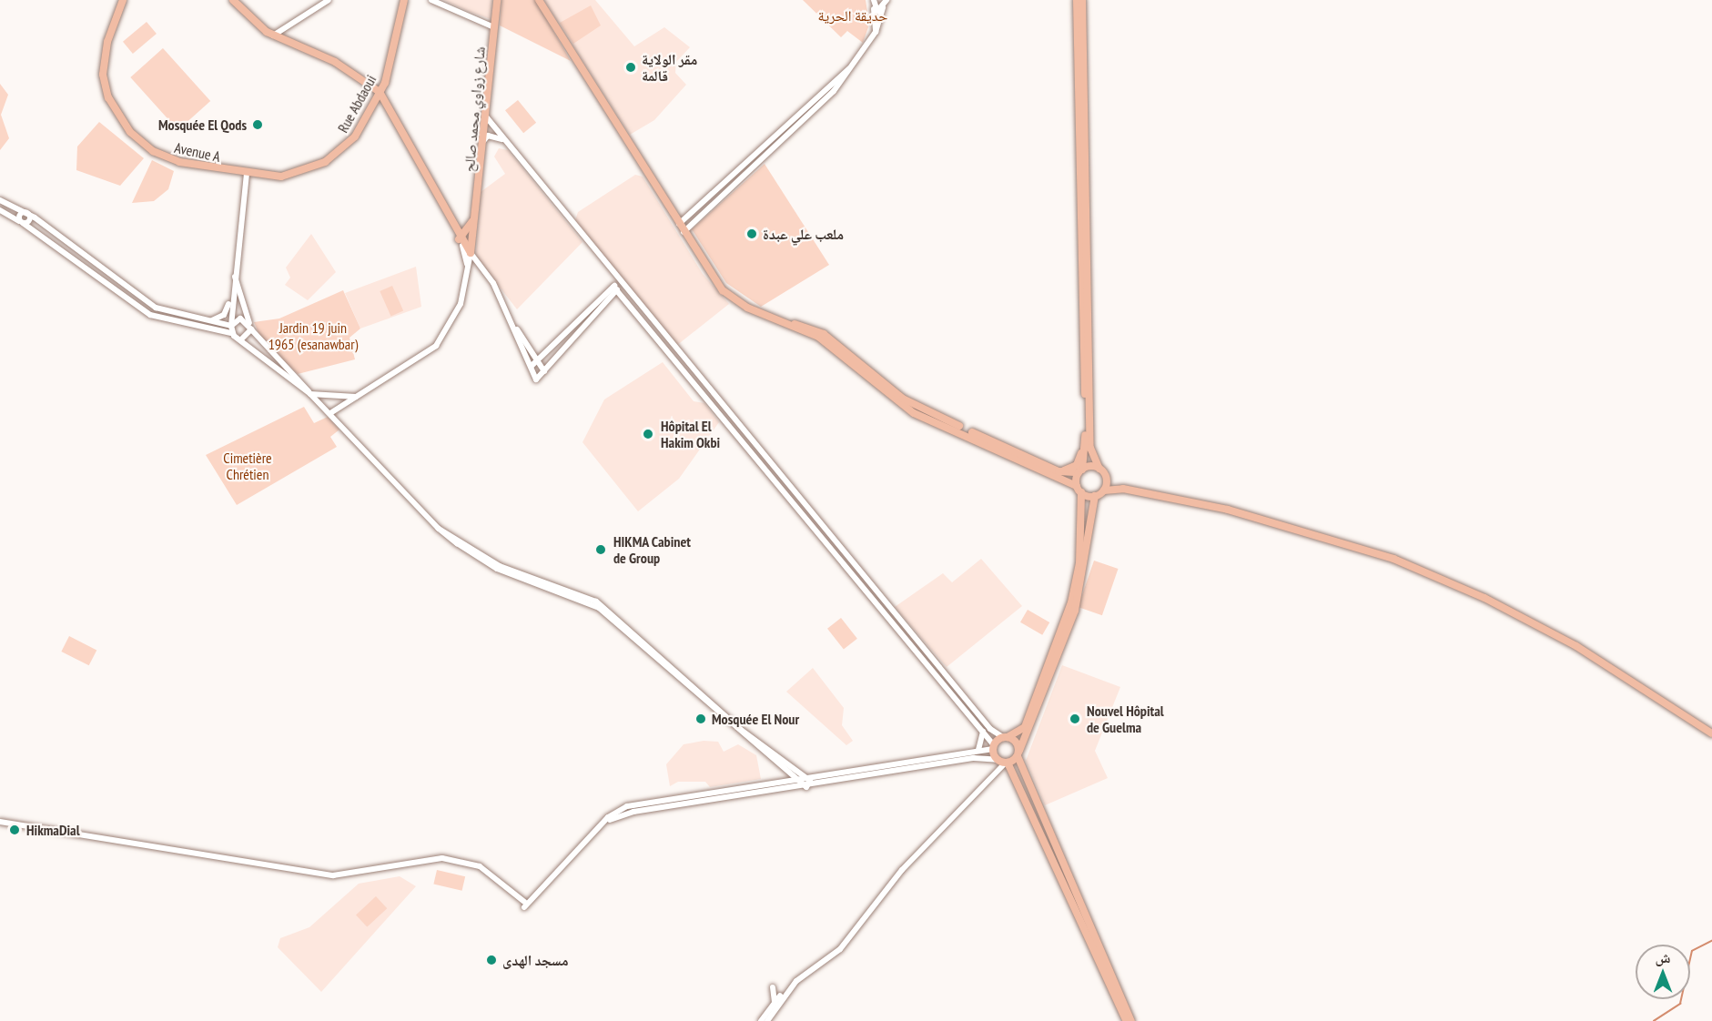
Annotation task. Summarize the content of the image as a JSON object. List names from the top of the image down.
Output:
{
  "streets": {
    "main road": ["Rue Abdaoui", "شارع زواوي محمد صالح", "Avenue A"]
  },
  "crossings": [
    ["Rue Abdaoui", "Avenue A"]
  ],
  "parks": ["حديقة الحرية", "Jardin 19 juin 1965 (esanawbar)", "Cimetière Chrétien"],
  "places": [
    "مقر الولاية قالمة",
    "Mosquée El Qods",
    "ملعب علي عبدة",
    "Hôpital El Hakim Okbi",
    "HIKMA Cabinet de Group",
    "Mosquée El Nour",
    "Nouvel Hôpital de Guelma",
    "HikmaDial",
    "مسجد الهدى"
  ],
  "north": "top"
}
